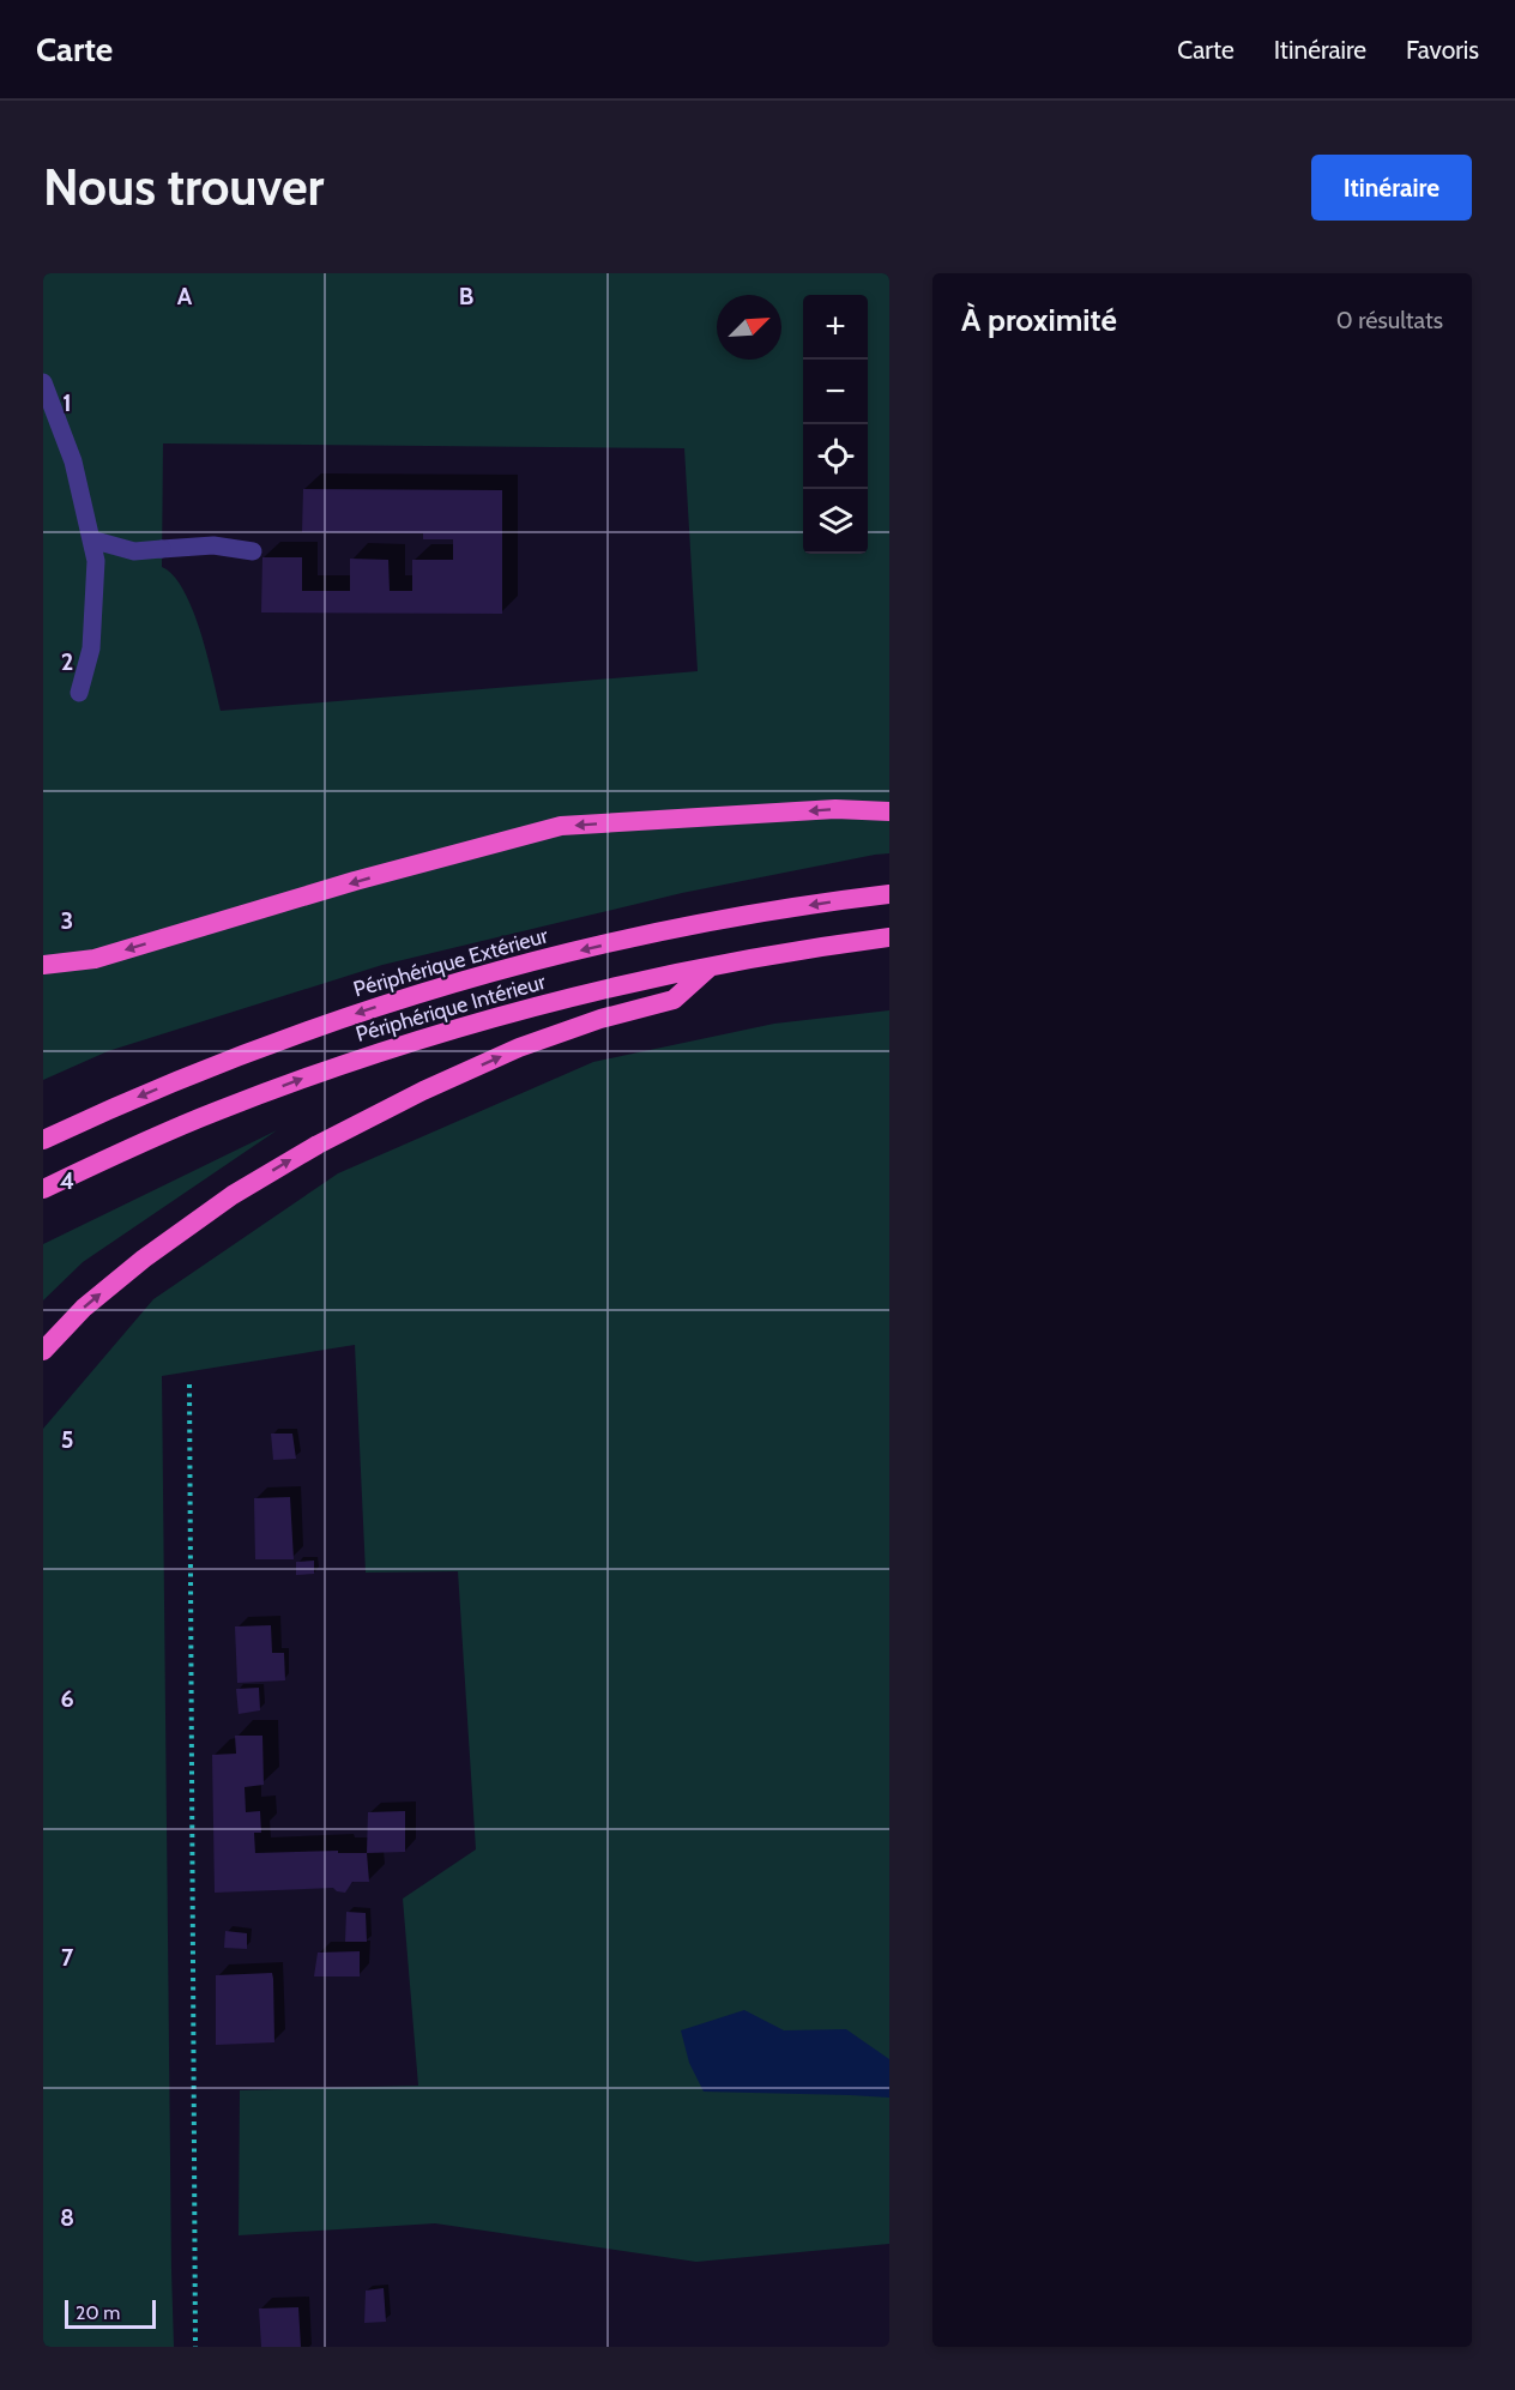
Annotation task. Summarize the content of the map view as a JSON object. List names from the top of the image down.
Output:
{
  "streets": {
    "highway": ["Périphérique Extérieur", "Périphérique Intérieur"]
  },
  "scale_bar": "20 m",
  "north": "top right",
  "page": {
    "header": "Carte",
    "nav": ["Carte", "Itinéraire", "Favoris"],
    "buttons": "Itinéraire",
    "title": "Nous trouver",
    "heading": ["À proximité", "0 résultats"],
    "map_buttons": ["+", "−"],
    "scale": "20 m"
  },
  "grid": {
    "columns": ["A", "B"],
    "rows": [
      "1",
      "2",
      "3",
      "4",
      "5",
      "6",
      "7",
      "8"
    ]
  }
}
